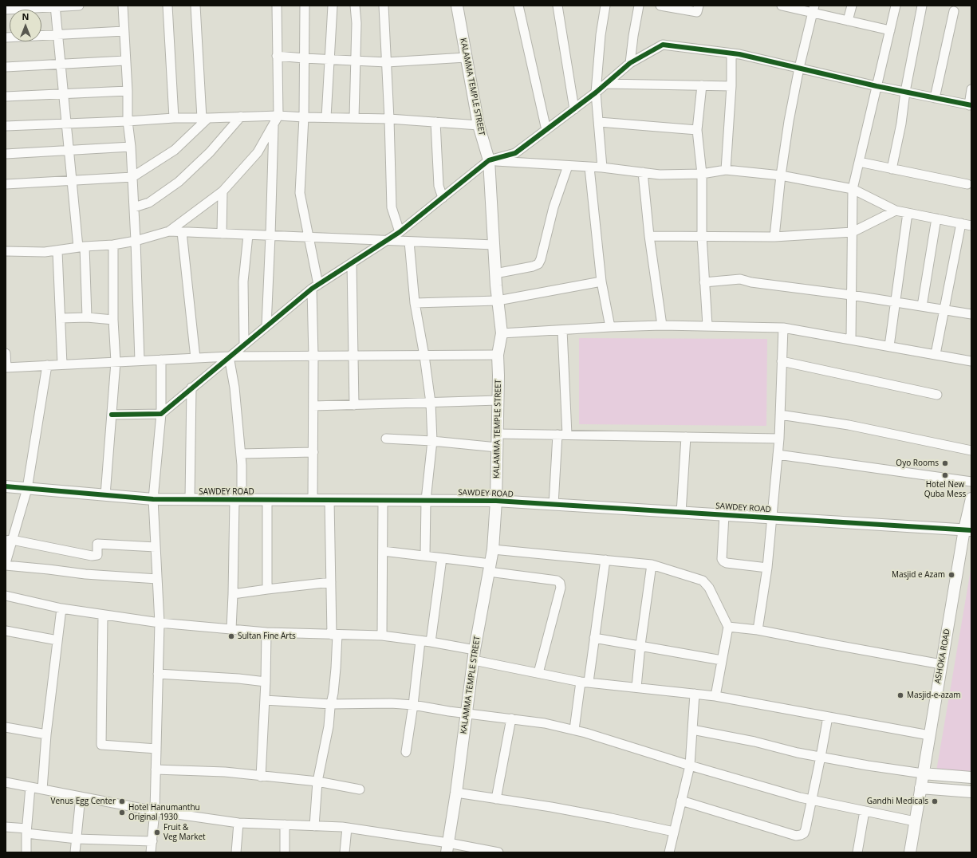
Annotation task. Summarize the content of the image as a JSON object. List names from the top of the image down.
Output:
{
  "streets": {
    "street": ["KALAMMA TEMPLE STREET", "SAWDEY ROAD", "ASHOKA ROAD"]
  },
  "crossings": [
    ["KALAMMA TEMPLE STREET", "SAWDEY ROAD"],
    ["SAWDEY ROAD", "ASHOKA ROAD"]
  ],
  "places": [
    "Oyo Rooms",
    "Hotel New Quba Mess",
    "Masjid e Azam",
    "Sultan Fine Arts",
    "Masjid-e-azam",
    "Venus Egg Center",
    "Gandhi Medicals",
    "Hotel Hanumanthu Original 1930",
    "Fruit & Veg Market"
  ],
  "north": "top"
}
